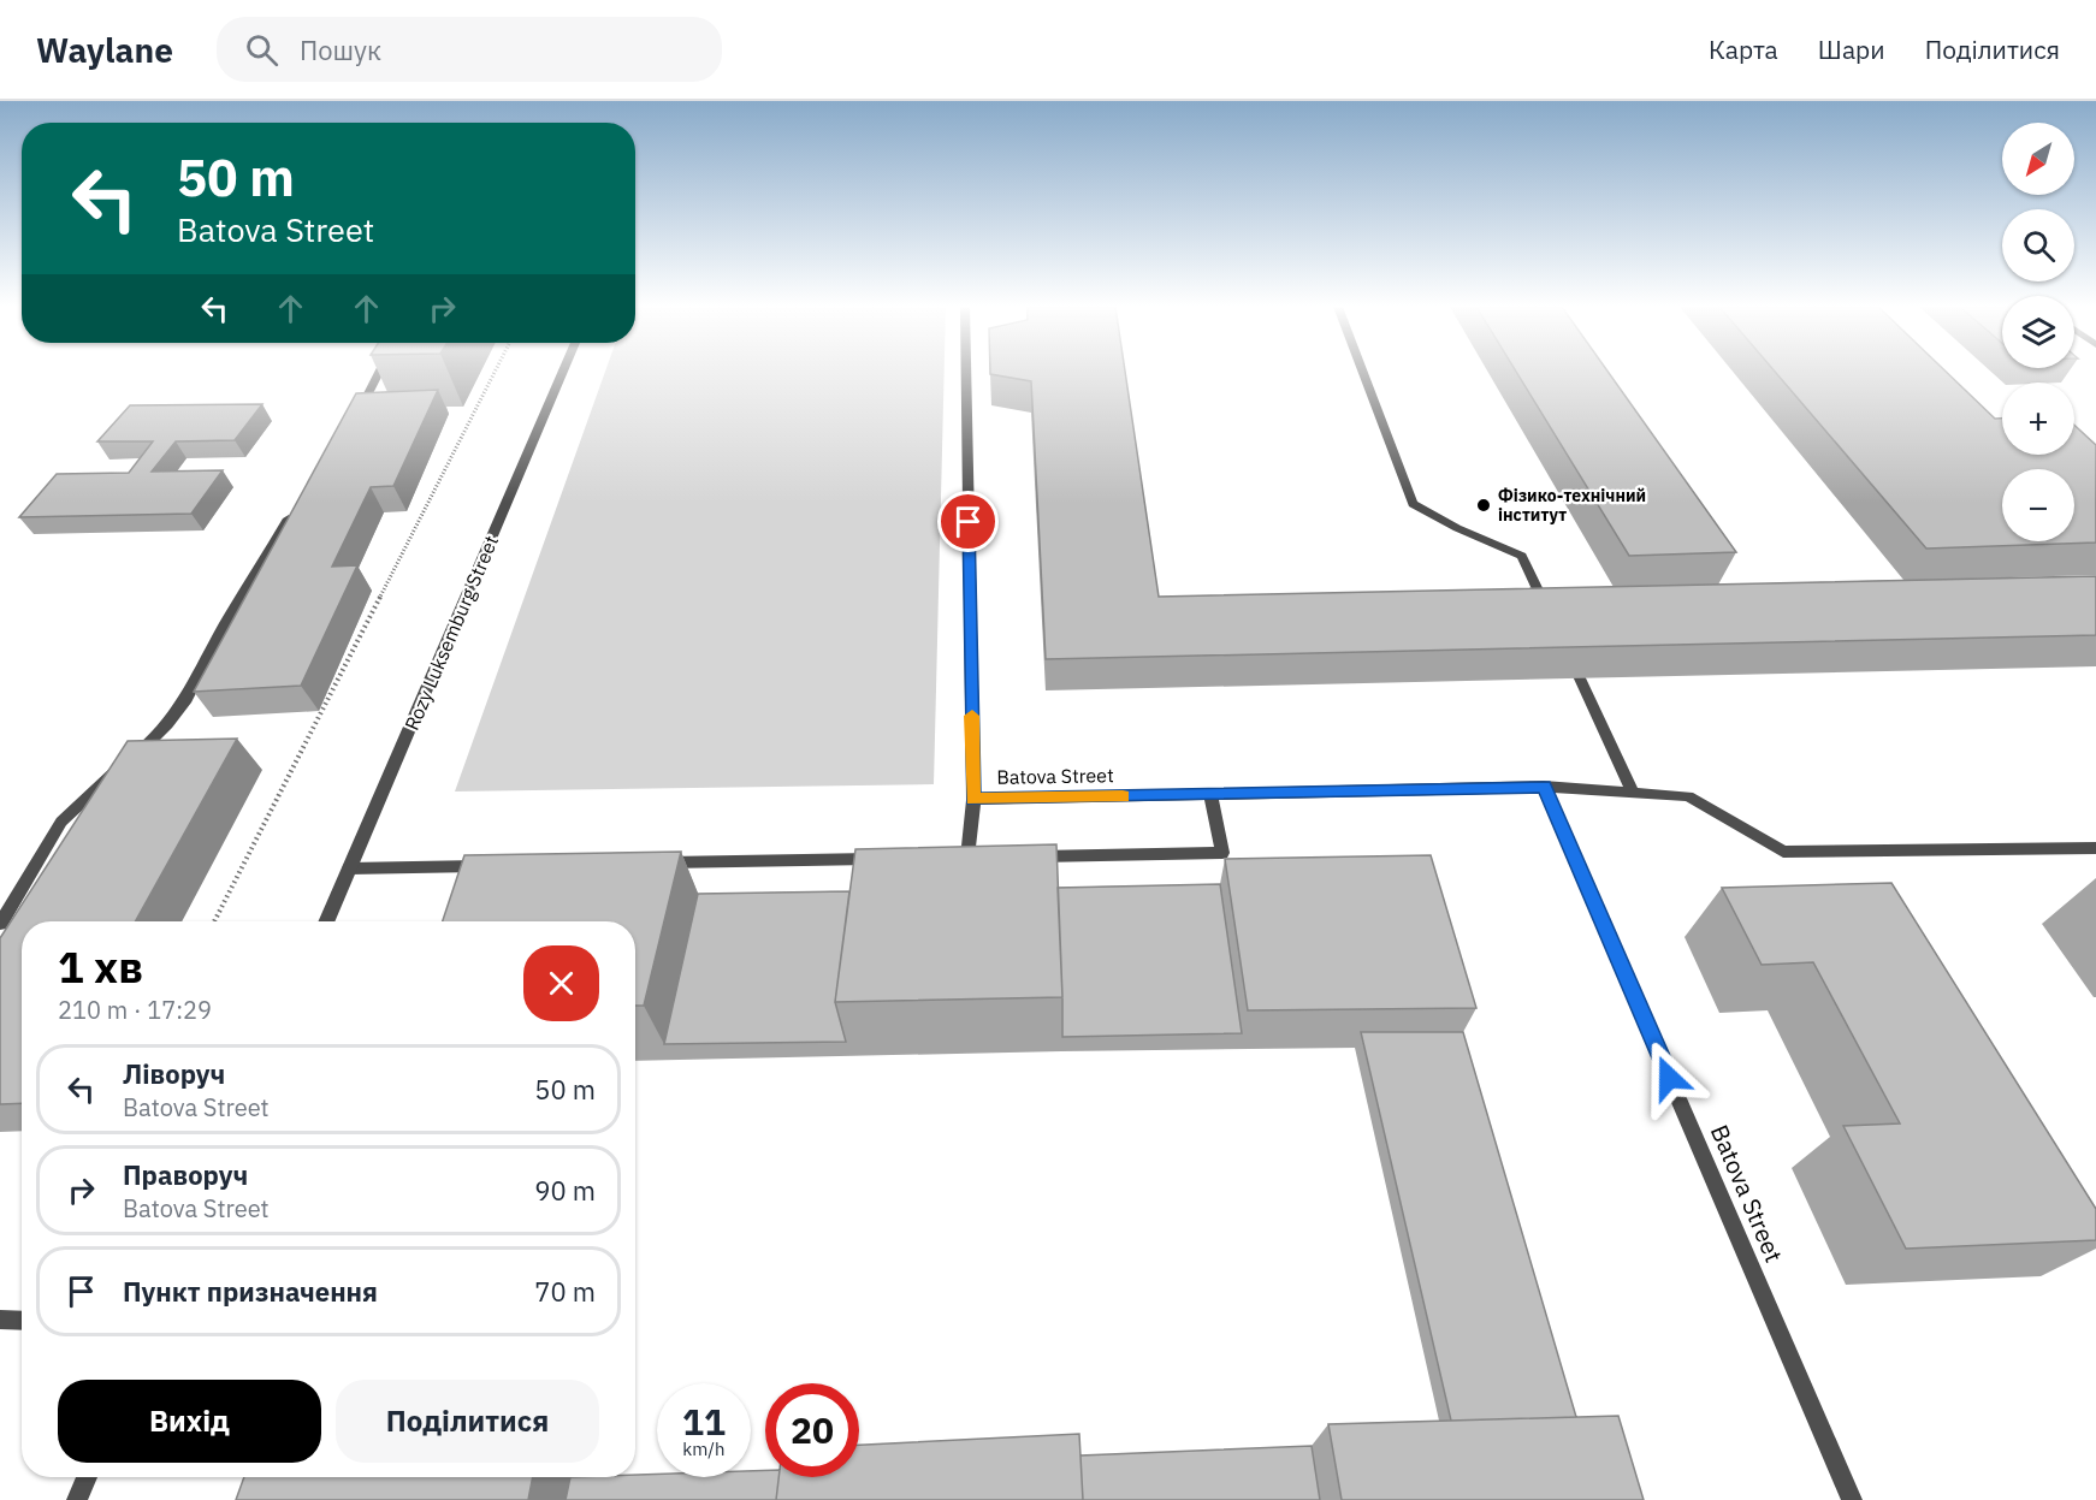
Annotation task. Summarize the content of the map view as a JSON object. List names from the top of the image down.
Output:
{
  "streets": {
    "street": ["Rozy Luksemburg Street", "Batova Street"]
  },
  "places": ["Фізико-технічний інститут"],
  "north": "bottom left",
  "page": {
    "header": "Waylane",
    "search": "Пошук",
    "nav": ["Карта", "Шари", "Поділитися"],
    "map_buttons": ["+", "−"],
    "turn": ["50 m", "Batova Street"],
    "heading": ["1 хв", "210 m · 17:29"],
    "list": [
      {
        "name": "Ліворуч",
        "note": "Batova Street",
        "value": "50 m"
      },
      {
        "name": "Праворуч",
        "note": "Batova Street",
        "value": "90 m"
      },
      {
        "name": "Пункт призначення",
        "value": "70 m"
      }
    ],
    "buttons": ["Вихід", "Поділитися"],
    "speed": "11 km/h",
    "limit": "20"
  }
}
